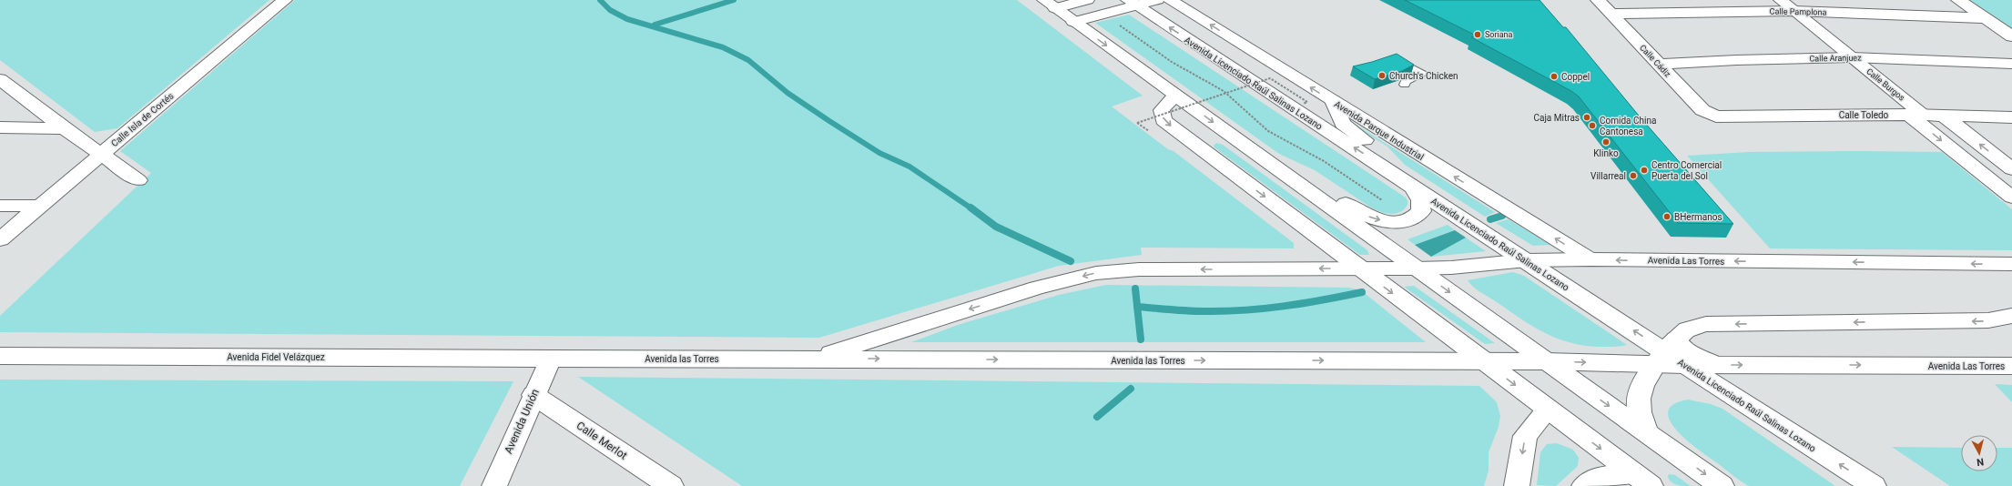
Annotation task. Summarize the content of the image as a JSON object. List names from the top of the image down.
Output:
{
  "streets": {
    "main road": [
      "Calle Pamplona",
      "Calle Aranjuez",
      "Calle Cádiz",
      "Avenida Licenciado Raúl Salinas Lozano",
      "Calle Burgos",
      "Calle Toledo",
      "Calle Isla de Cortés",
      "Avenida Parque Industrial",
      "Avenida Las Torres",
      "Avenida Fidel Velázquez",
      "Avenida las Torres",
      "Avenida Unión",
      "Calle Merlot"
    ]
  },
  "crossings": [
    ["Calle Pamplona", "Calle Cádiz"],
    ["Calle Pamplona", "Calle Burgos"],
    ["Calle Aranjuez", "Calle Cádiz"],
    ["Calle Aranjuez", "Calle Burgos"],
    ["Calle Cádiz", "Calle Toledo"],
    ["Avenida Licenciado Raúl Salinas Lozano", "Avenida Las Torres"],
    ["Calle Burgos", "Calle Toledo"],
    ["Avenida Parque Industrial", "Avenida Las Torres"],
    ["Avenida Las Torres", "Avenida las Torres"],
    ["Avenida Fidel Velázquez", "Avenida las Torres"],
    ["Avenida Fidel Velázquez", "Avenida Unión"],
    ["Avenida las Torres", "Avenida Unión"],
    ["Avenida Unión", "Calle Merlot"]
  ],
  "one_way": ["Calle Burgos"],
  "places": [
    "Soriana",
    "Church's Chicken",
    "Coppel",
    "Caja Mitras",
    "Comida China Cantonesa",
    "Klinko",
    "Centro Comercial Puerta del Sol",
    "Villarreal",
    "BHermanos"
  ],
  "north": "bottom"
}
